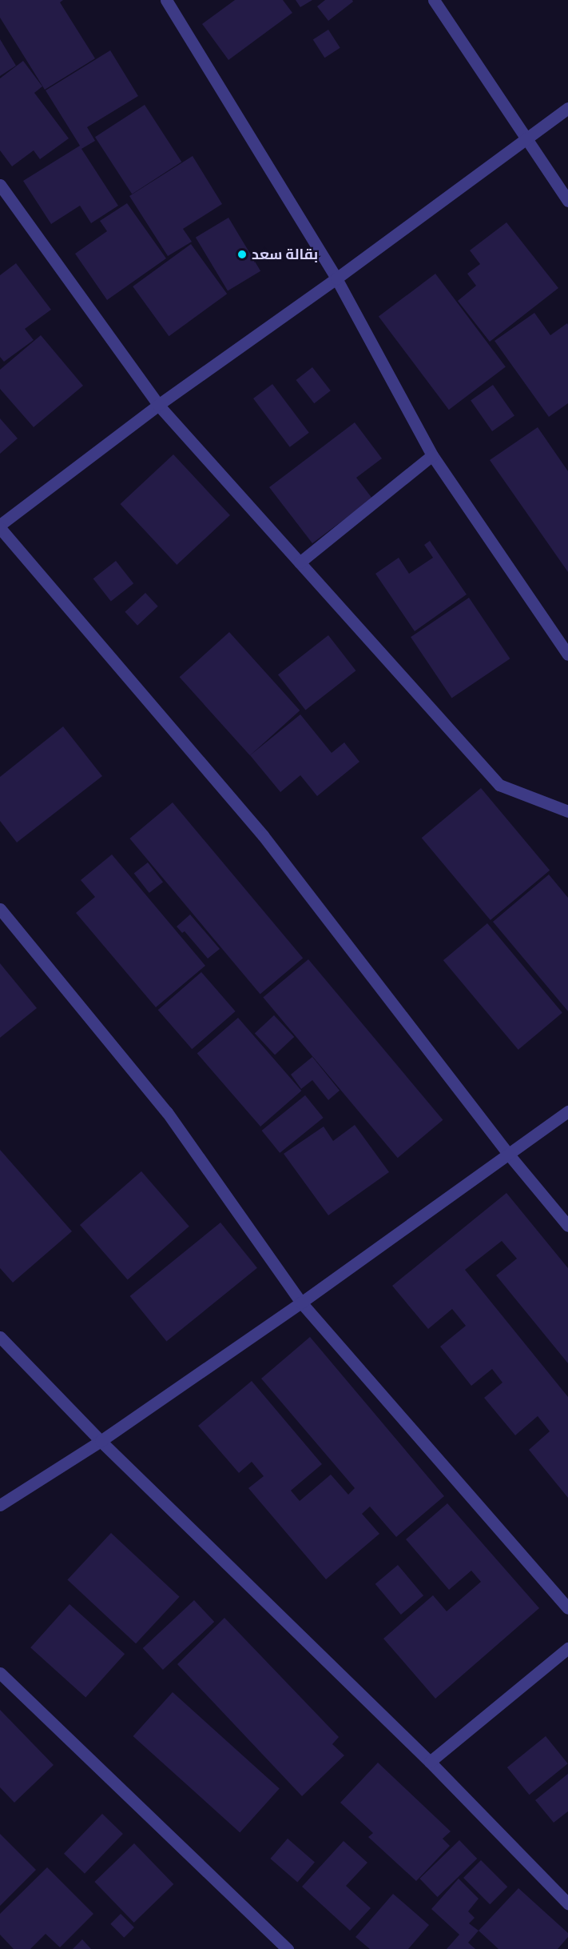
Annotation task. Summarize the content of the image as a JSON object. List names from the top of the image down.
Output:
{
  "places": ["بقالة سعد"]
}
